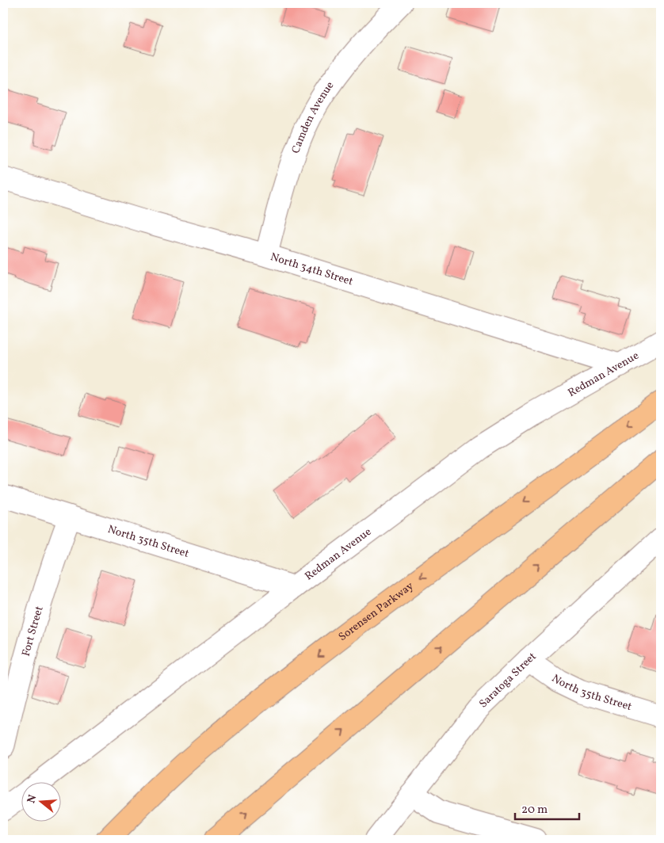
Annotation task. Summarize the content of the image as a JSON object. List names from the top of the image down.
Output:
{
  "streets": {
    "main road": ["Sorensen Parkway"],
    "street": [
      "Camden Avenue",
      "North 34th Street",
      "Redman Avenue",
      "North 35th Street",
      "Fort Street",
      "Saratoga Street"
    ]
  },
  "crossings": [
    ["Camden Avenue", "North 34th Street"],
    ["North 34th Street", "Redman Avenue"],
    ["Redman Avenue", "North 35th Street"],
    ["North 35th Street", "Fort Street"],
    ["North 35th Street", "Saratoga Street"]
  ],
  "scale_bar": "20 m",
  "north": "left"
}
